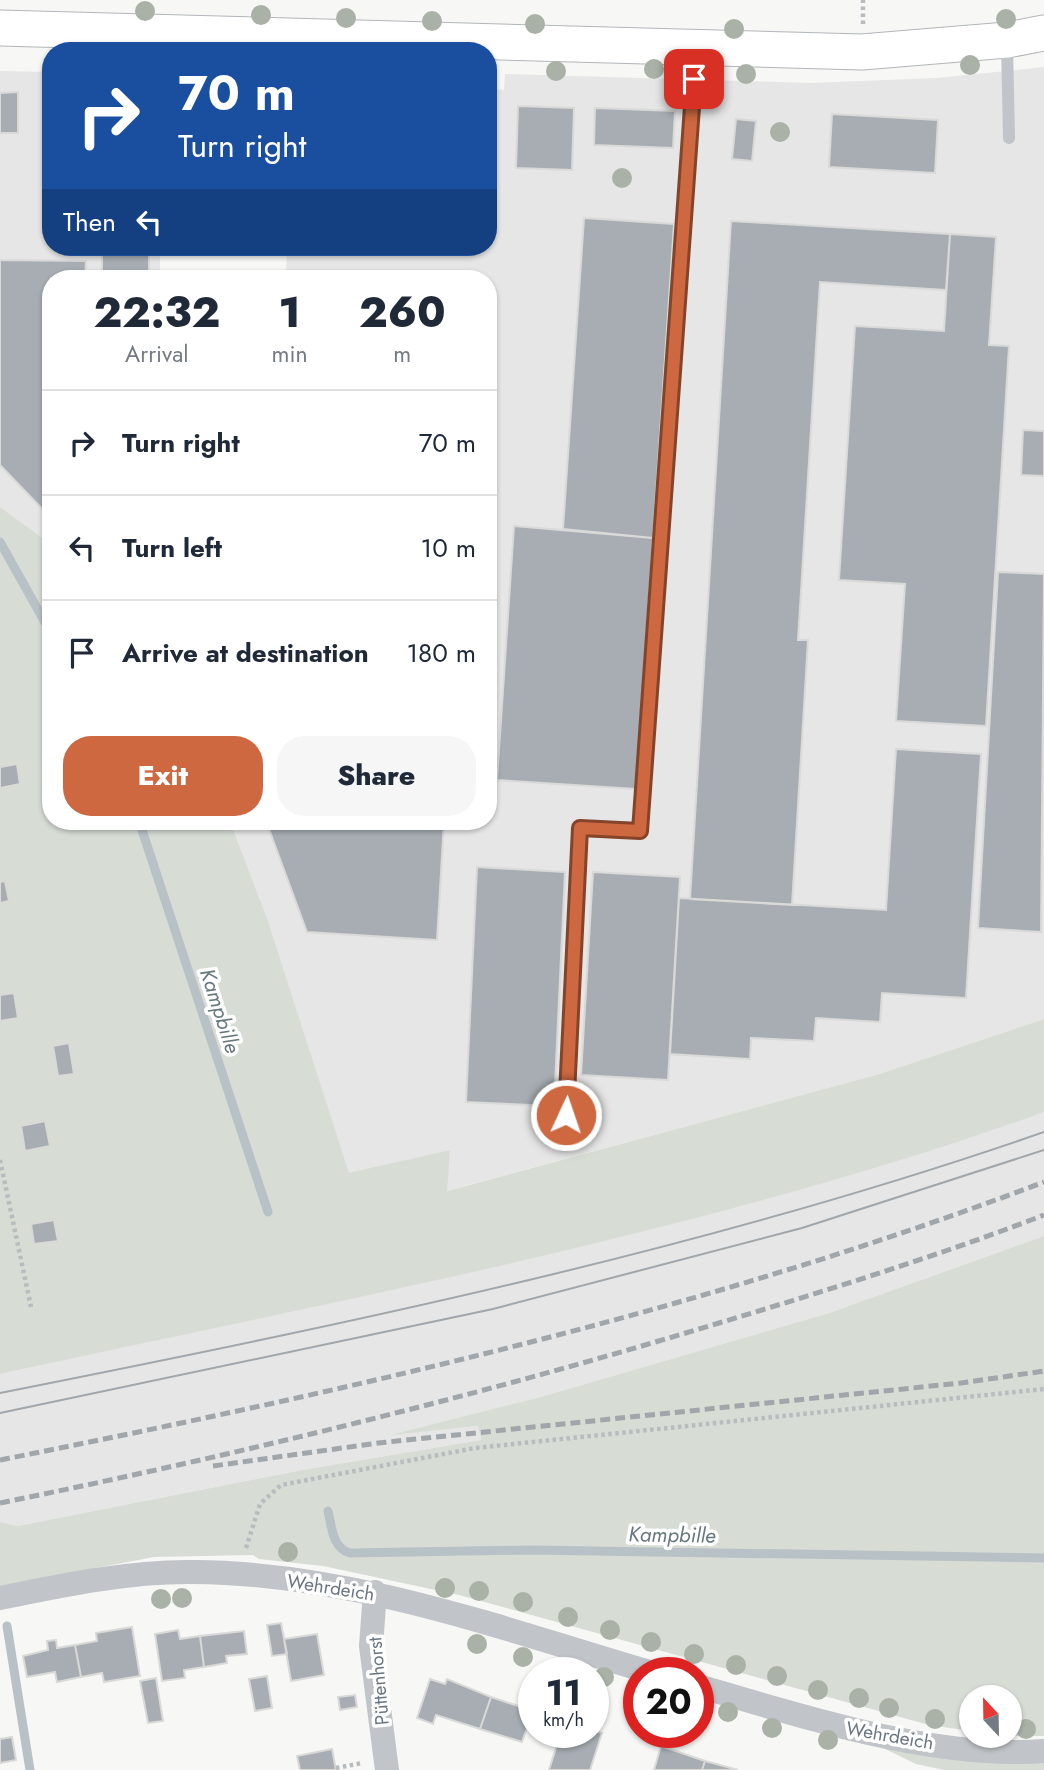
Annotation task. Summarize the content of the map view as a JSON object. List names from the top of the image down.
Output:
{
  "streets": {
    "street": ["Wehrdeich", "Püttenhorst"]
  },
  "crossings": [
    ["Wehrdeich", "Püttenhorst"]
  ],
  "water": ["Kampbille"],
  "north": "top",
  "page": {
    "turn": ["70 m", "Turn right"],
    "then": "Then",
    "eta": [
      "22:32",
      "Arrival",
      "1",
      "min",
      "260",
      "m"
    ],
    "list": [
      {
        "name": "Turn right",
        "value": "70 m"
      },
      {
        "name": "Turn left",
        "value": "10 m"
      },
      {
        "name": "Arrive at destination",
        "value": "180 m"
      }
    ],
    "buttons": ["Exit", "Share"],
    "speed": "11 km/h",
    "limit": "20"
  }
}
